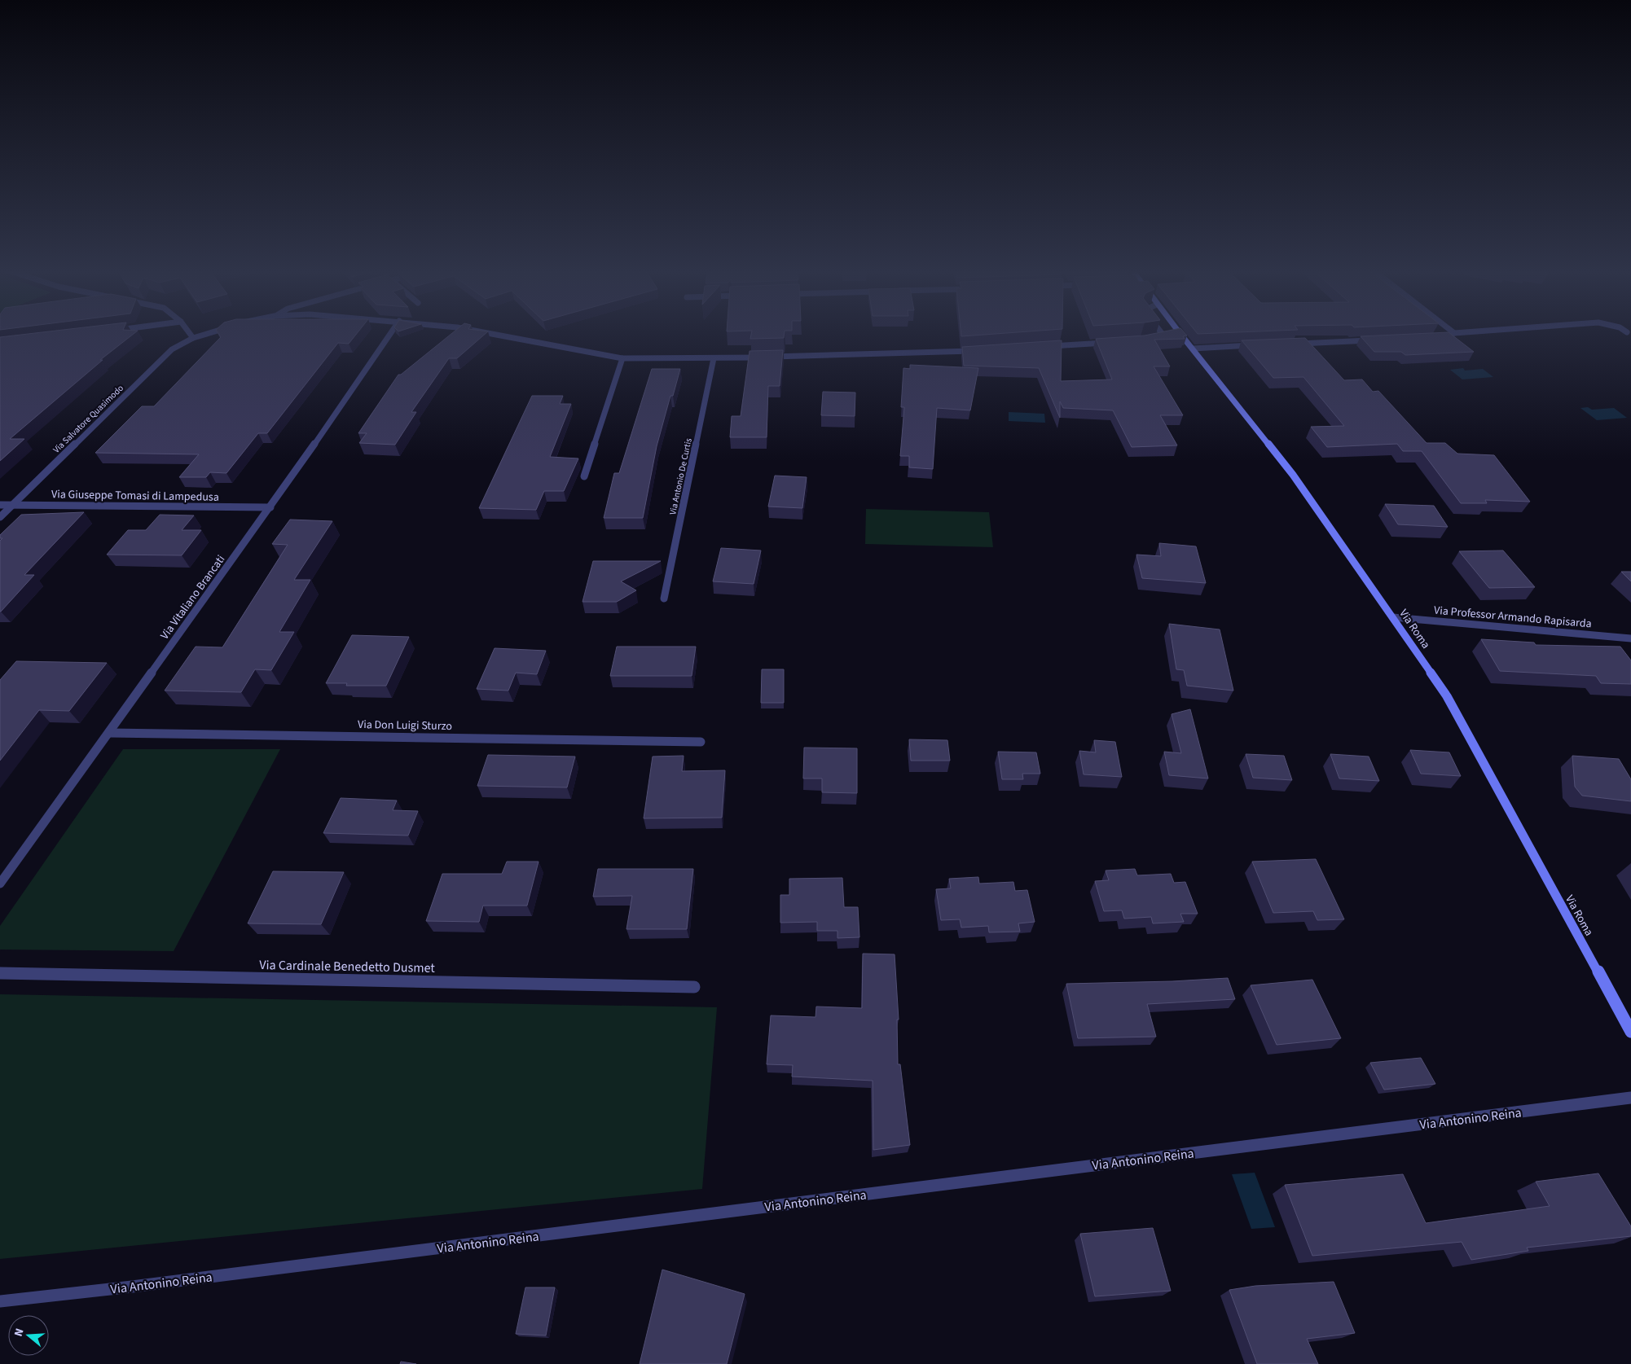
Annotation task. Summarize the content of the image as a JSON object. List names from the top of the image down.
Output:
{
  "streets": {
    "main road": ["Via Roma"],
    "street": [
      "Via Salvatore Quasimodo",
      "Via Antonio De Curtis",
      "Via Giuseppe Tomasi di Lampedusa",
      "Via Vitaliano Brancati",
      "Via Professor Armando Rapisarda",
      "Via Don Luigi Sturzo",
      "Via Cardinale Benedetto Dusmet",
      "Via Antonino Reina"
    ]
  },
  "crossings": [
    ["Via Salvatore Quasimodo", "Via Giuseppe Tomasi di Lampedusa"],
    ["Via Giuseppe Tomasi di Lampedusa", "Via Vitaliano Brancati"],
    ["Via Vitaliano Brancati", "Via Don Luigi Sturzo"],
    ["Via Professor Armando Rapisarda", "Via Roma"]
  ],
  "north": "left"
}
